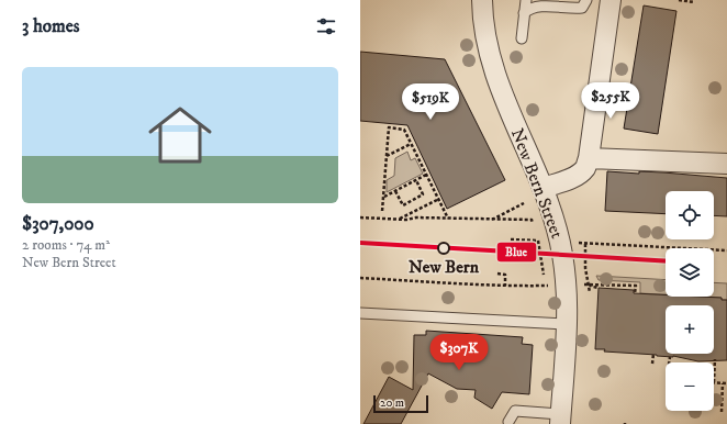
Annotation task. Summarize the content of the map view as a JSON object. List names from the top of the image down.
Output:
{
  "streets": {
    "street": ["New Bern Street"]
  },
  "places": ["New Bern"],
  "lines": ["transit line Blue"],
  "scale_bar": "20 m",
  "page": {
    "heading": "3 homes",
    "list": [
      {
        "name": "$307,000",
        "note": "2 rooms · 74 m² · New Bern Street"
      }
    ],
    "price": ["$255K", "$519K", "$307K"],
    "map_buttons": ["+", "−"],
    "scale": "20 m"
  }
}
